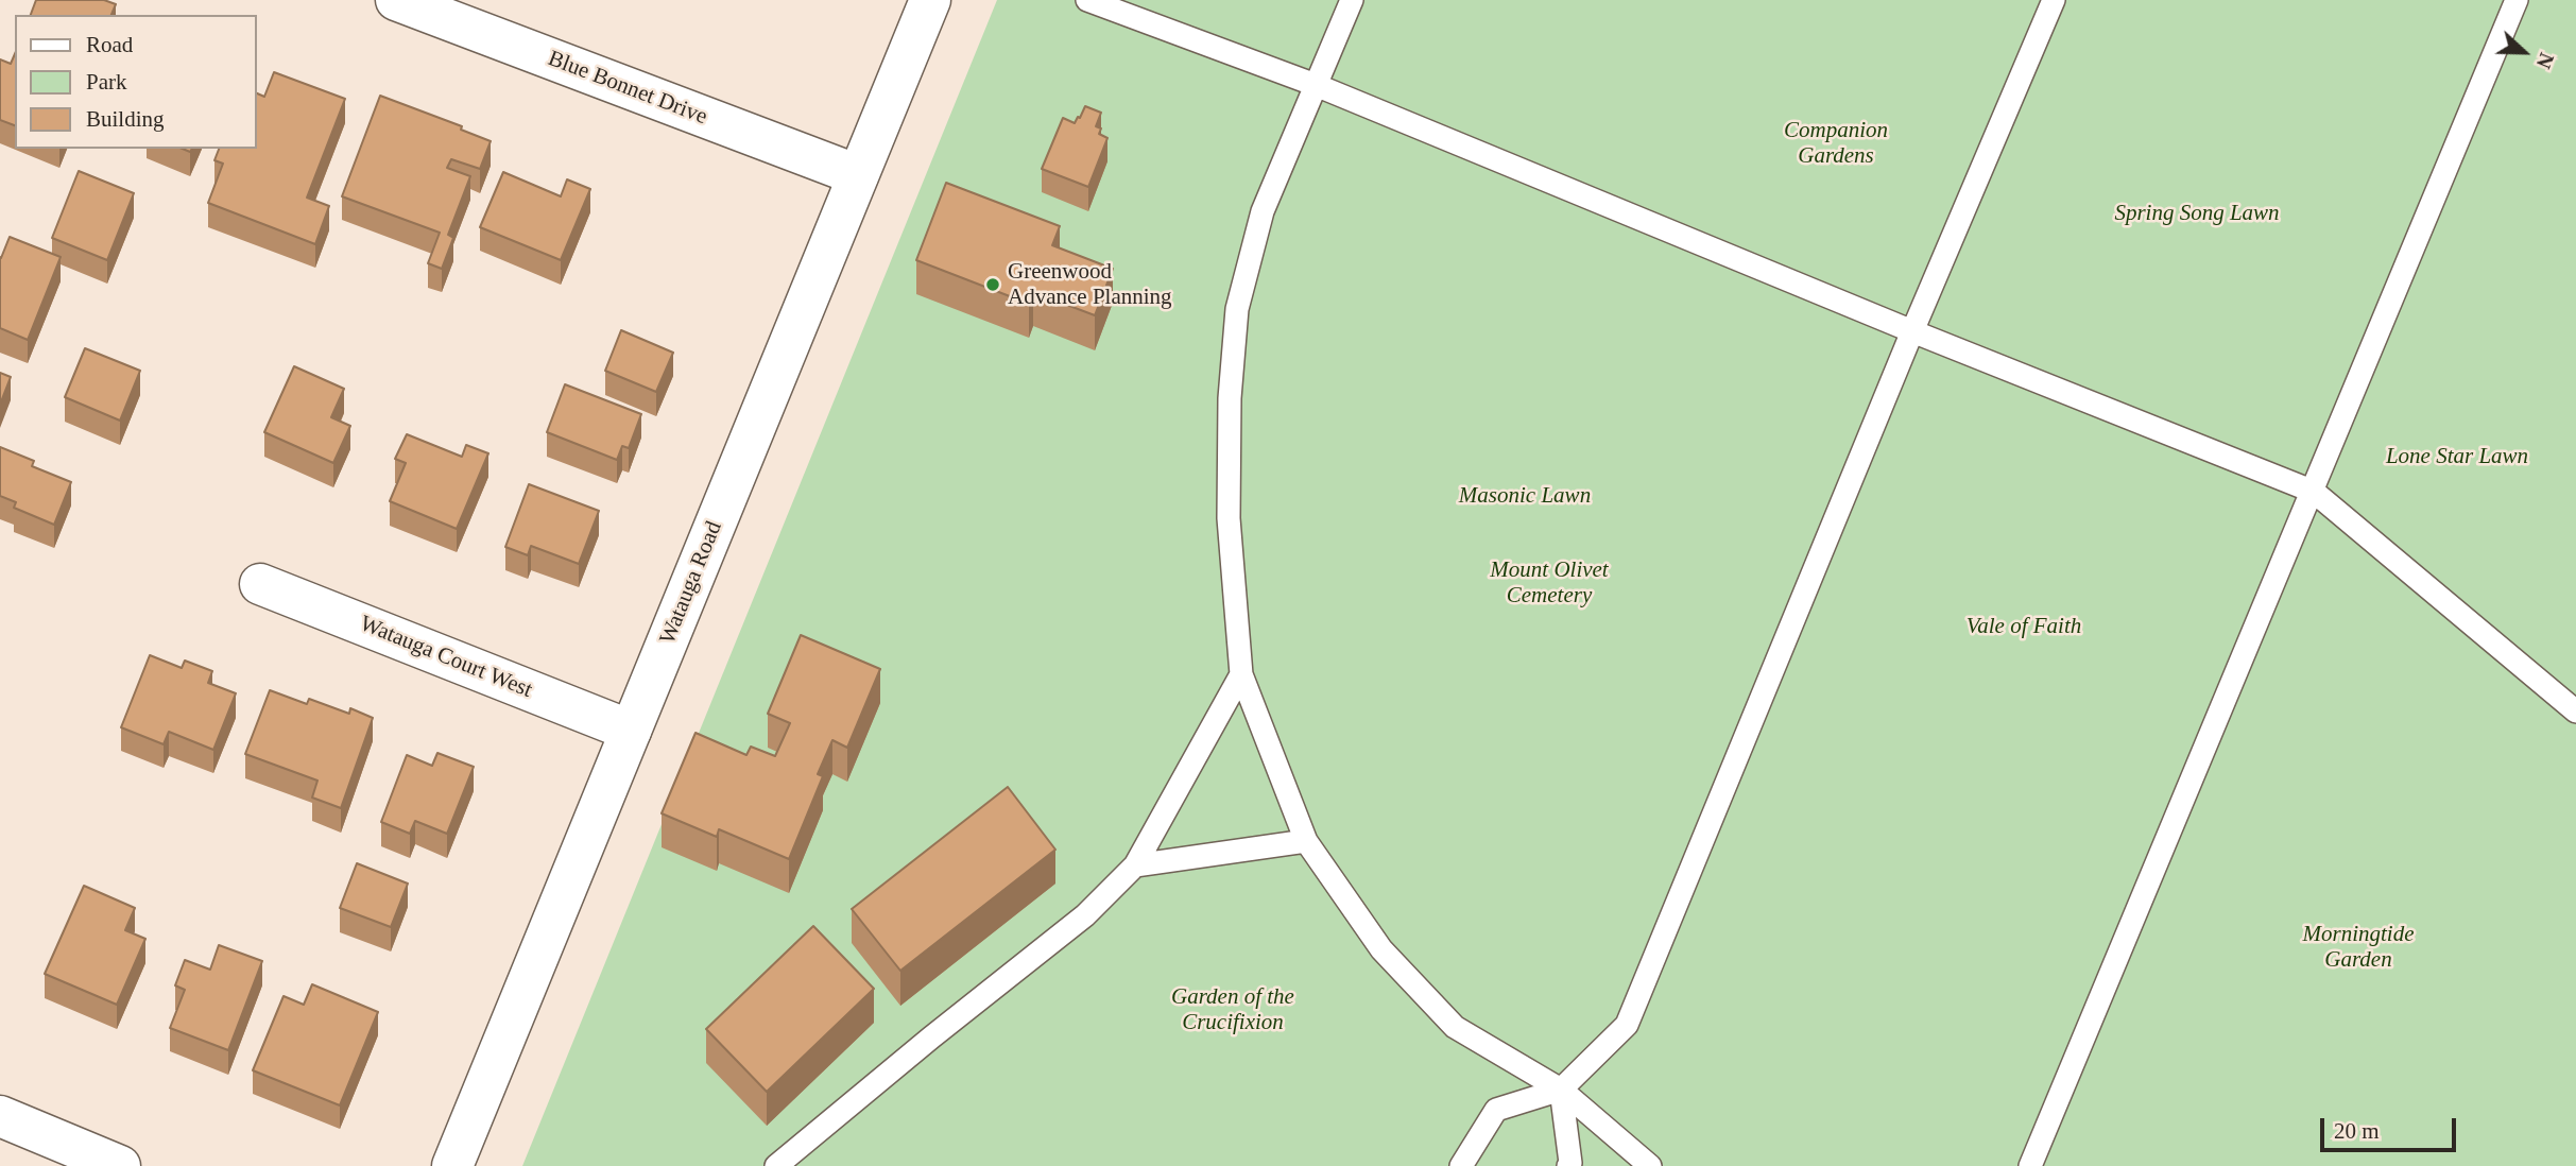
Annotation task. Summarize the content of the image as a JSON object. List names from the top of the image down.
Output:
{
  "streets": {
    "street": ["Blue Bonnet Drive", "Watauga Road", "Watauga Court West"]
  },
  "crossings": [
    ["Blue Bonnet Drive", "Watauga Road"],
    ["Watauga Road", "Watauga Court West"]
  ],
  "parks": [
    "Companion Gardens",
    "Spring Song Lawn",
    "Lone Star Lawn",
    "Masonic Lawn",
    "Mount Olivet Cemetery",
    "Vale of Faith",
    "Morningtide Garden",
    "Garden of the Crucifixion"
  ],
  "places": ["Greenwood Advance Planning"],
  "legend": ["Road", "Park", "Building"],
  "scale_bar": "20 m",
  "north": "right"
}
